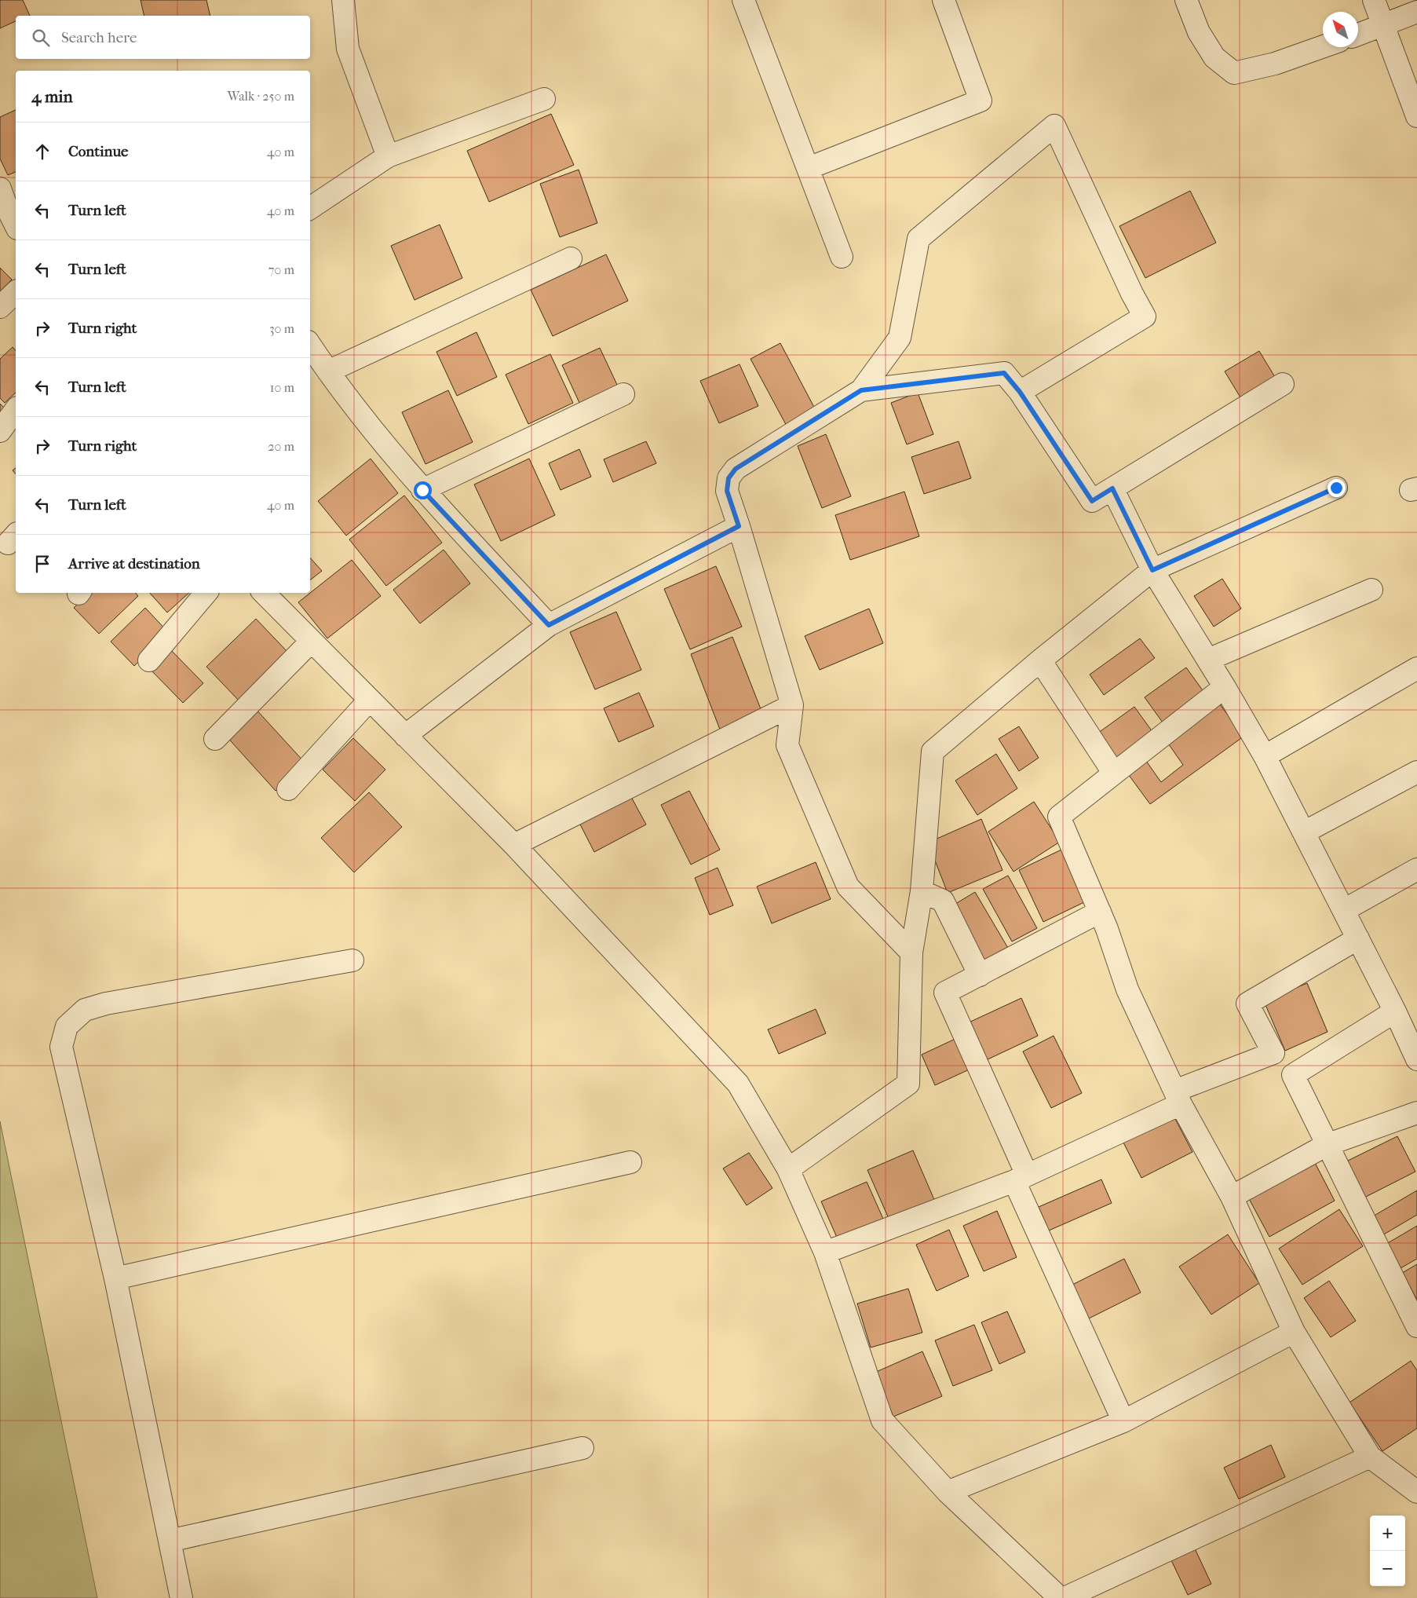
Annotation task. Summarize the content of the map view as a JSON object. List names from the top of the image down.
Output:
{
  "north": "top left",
  "page": {
    "search": "Search here",
    "heading": ["4 min", "Walk · 250 m"],
    "list": [
      ["Continue", "40 m"],
      ["Turn left", "40 m"],
      ["Turn left", "70 m"],
      ["Turn right", "30 m"],
      ["Turn left", "10 m"],
      ["Turn right", "20 m"],
      ["Turn left", "40 m"],
      "Arrive at destination"
    ],
    "map_buttons": ["+", "−"]
  }
}
